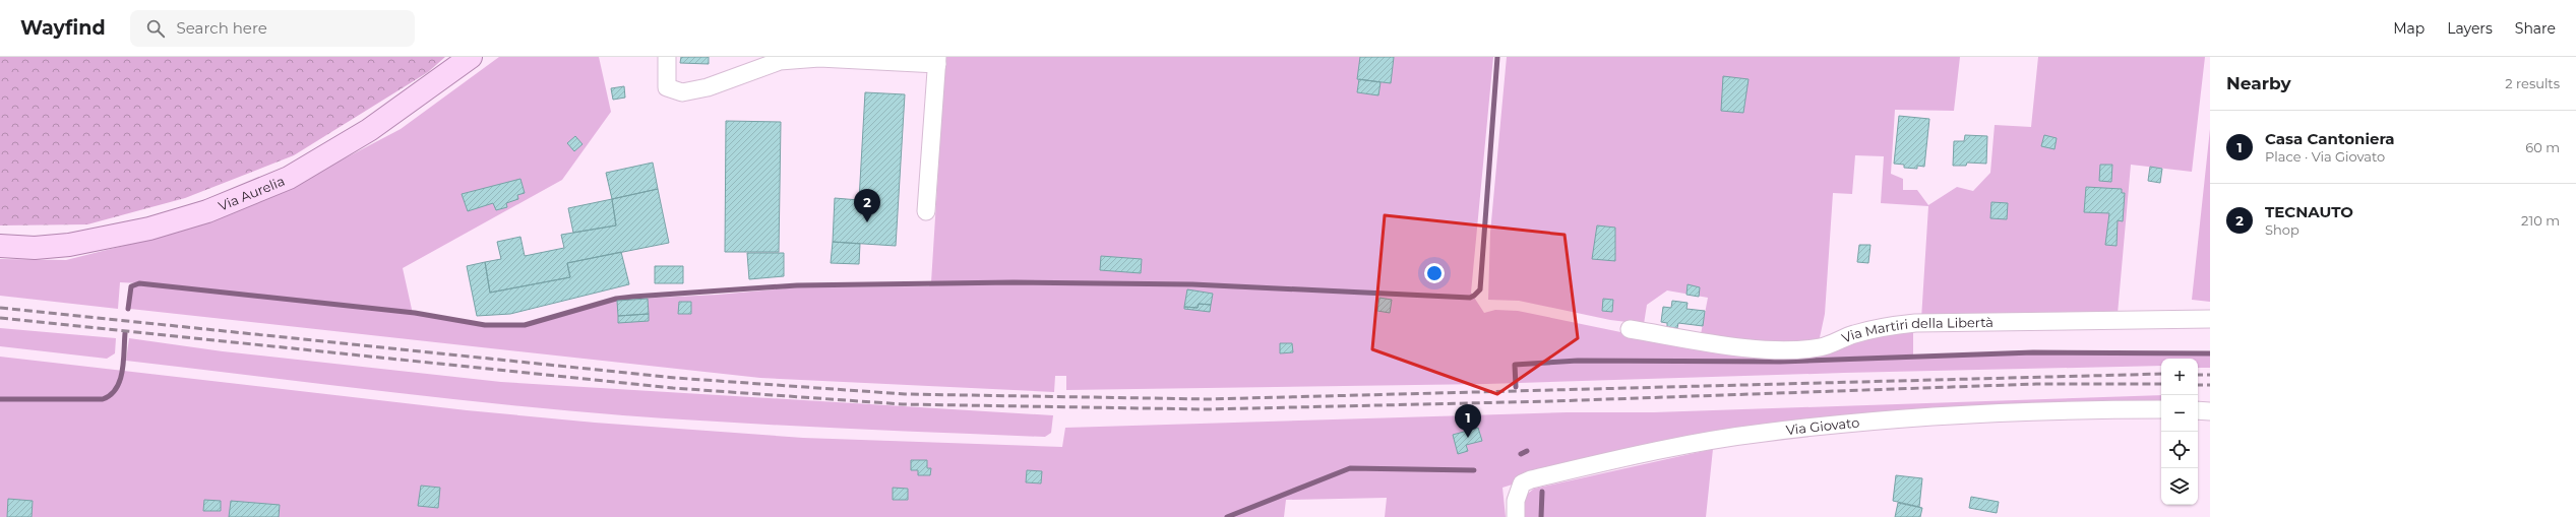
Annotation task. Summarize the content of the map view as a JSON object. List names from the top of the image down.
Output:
{
  "streets": {
    "main road": ["Via Aurelia"],
    "street": ["Via Martiri della Libertà", "Via Giovato"]
  },
  "page": {
    "header": "Wayfind",
    "search": "Search here",
    "nav": ["Map", "Layers", "Share"],
    "heading": ["Nearby", "2 results"],
    "list": [
      {
        "mark": "1",
        "name": "Casa Cantoniera",
        "note": "Place · Via Giovato",
        "value": "60 m"
      },
      {
        "mark": "2",
        "name": "TECNAUTO",
        "note": "Shop",
        "value": "210 m"
      }
    ],
    "pins": ["2", "1"],
    "map_buttons": ["+", "−"]
  }
}
